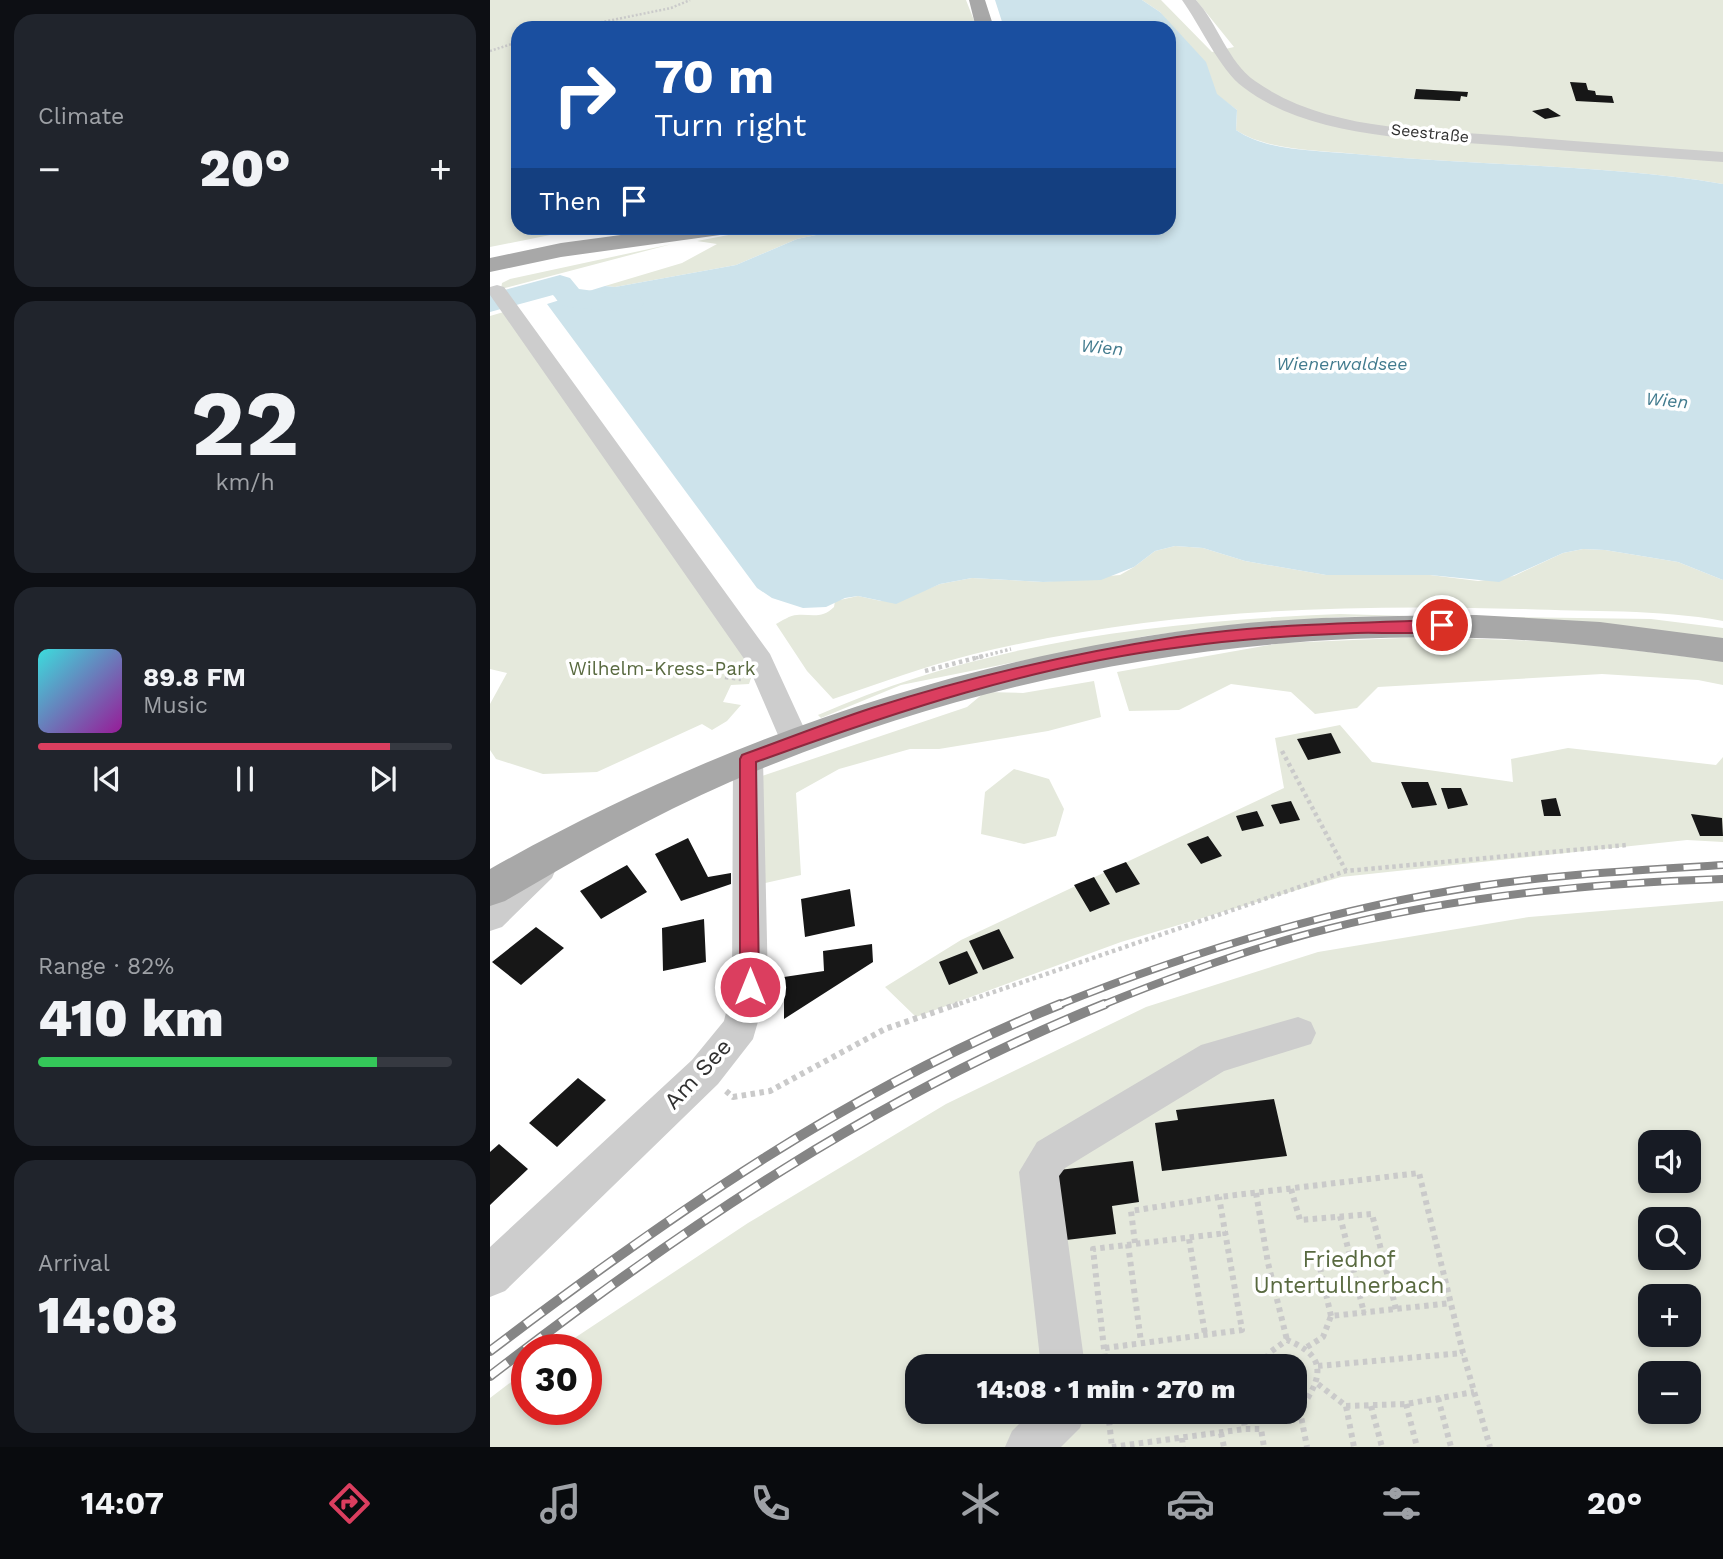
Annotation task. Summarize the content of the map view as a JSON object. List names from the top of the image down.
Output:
{
  "streets": {
    "street": ["Seestraße", "Am See"]
  },
  "water": ["Wien", "Wienerwaldsee"],
  "parks": ["Wilhelm-Kress-Park", "Friedhof Untertullnerbach"],
  "page": {
    "tile": [
      "Climate",
      ["22", "km/h"],
      ["Range · 82%", "410 km"],
      ["Arrival", "14:08"]
    ],
    "turn": ["70 m", "Turn right"],
    "heat": ["−", "20°", "+"],
    "then": "Then",
    "song": ["89.8 FM", "Music"],
    "map_buttons": ["+", "−"],
    "limit": "30",
    "trip": "14:08 · 1 min · 270 m",
    "tabs": ["14:07", "20°"]
  }
}
